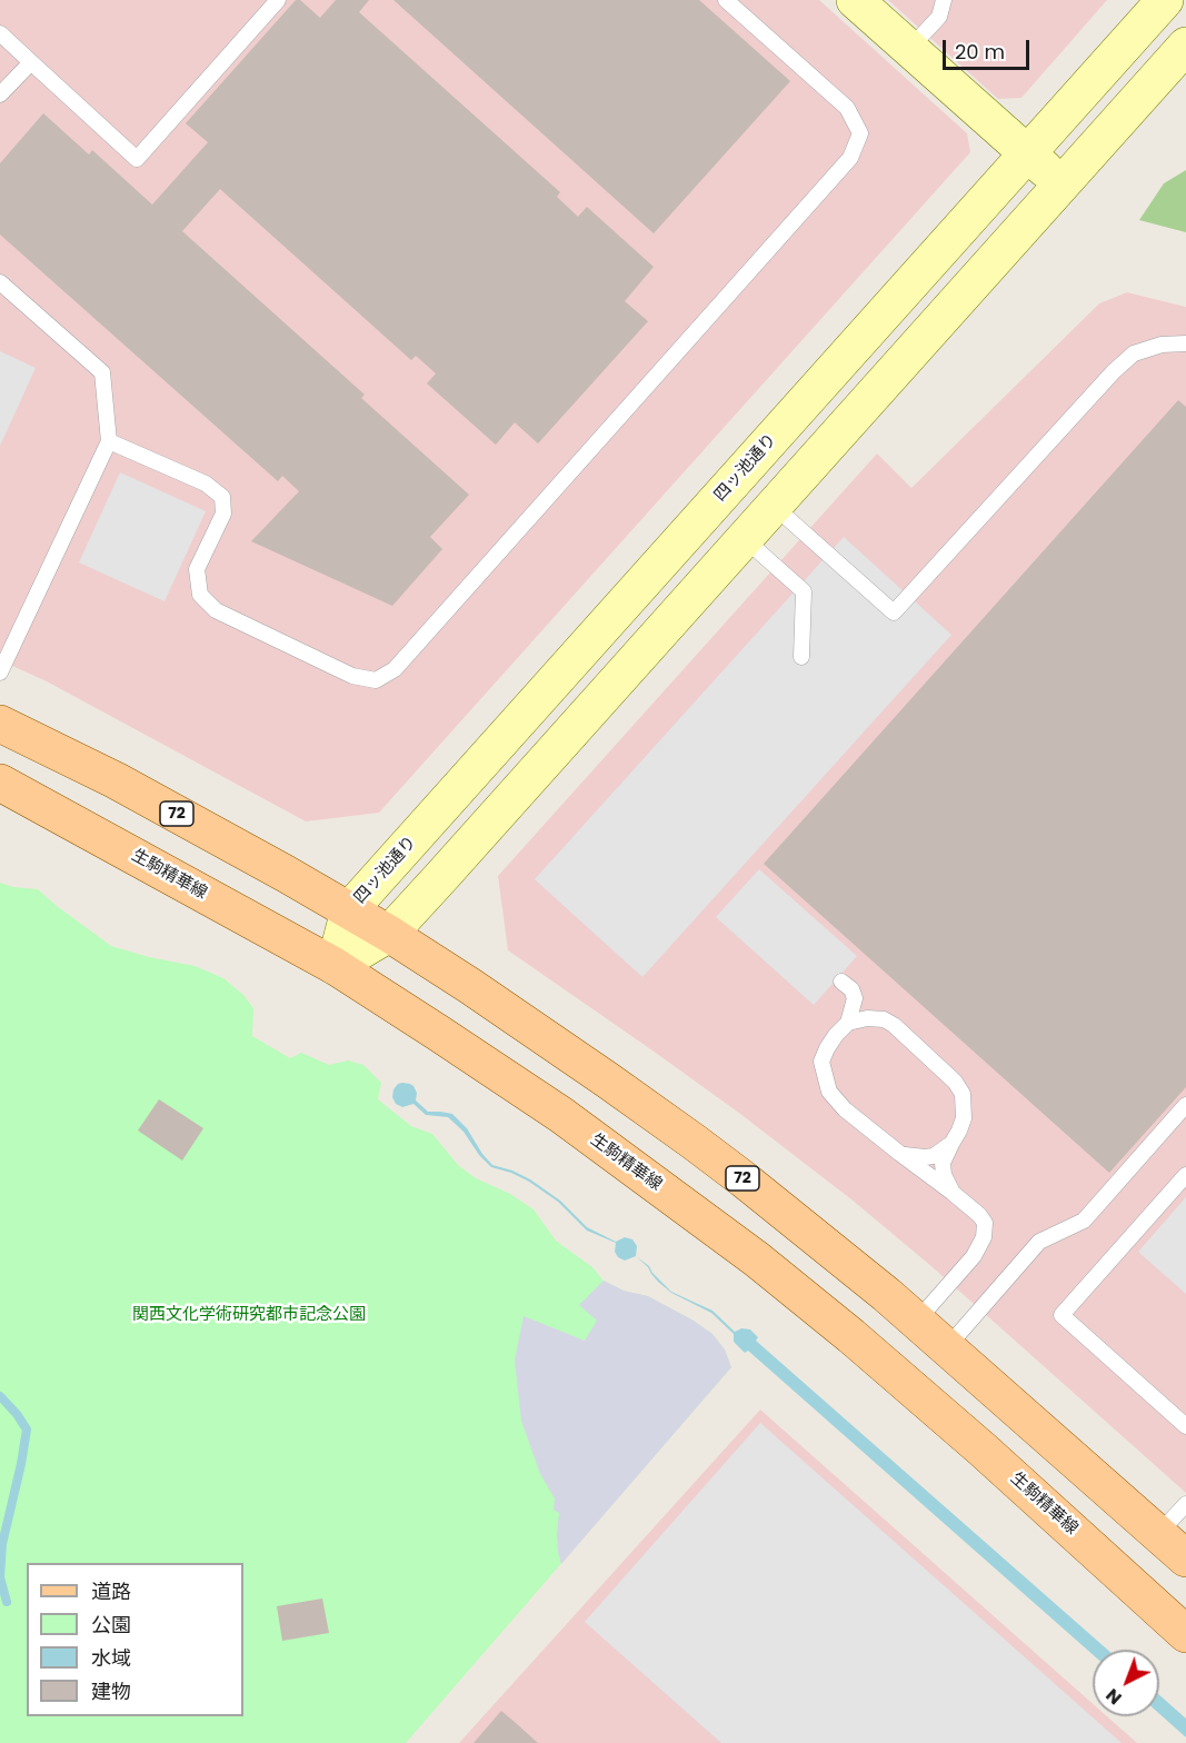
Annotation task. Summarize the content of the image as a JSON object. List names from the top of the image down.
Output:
{
  "streets": {
    "main road": ["四ッ池通り", "72", "生駒精華線"]
  },
  "crossings": [
    ["四ッ池通り", "72"],
    ["四ッ池通り", "生駒精華線"]
  ],
  "parks": ["関西文化学術研究都市記念公園"],
  "legend": [
    "道路",
    "公園",
    "水域",
    "建物"
  ],
  "scale_bar": "20 m",
  "north": "bottom left"
}
